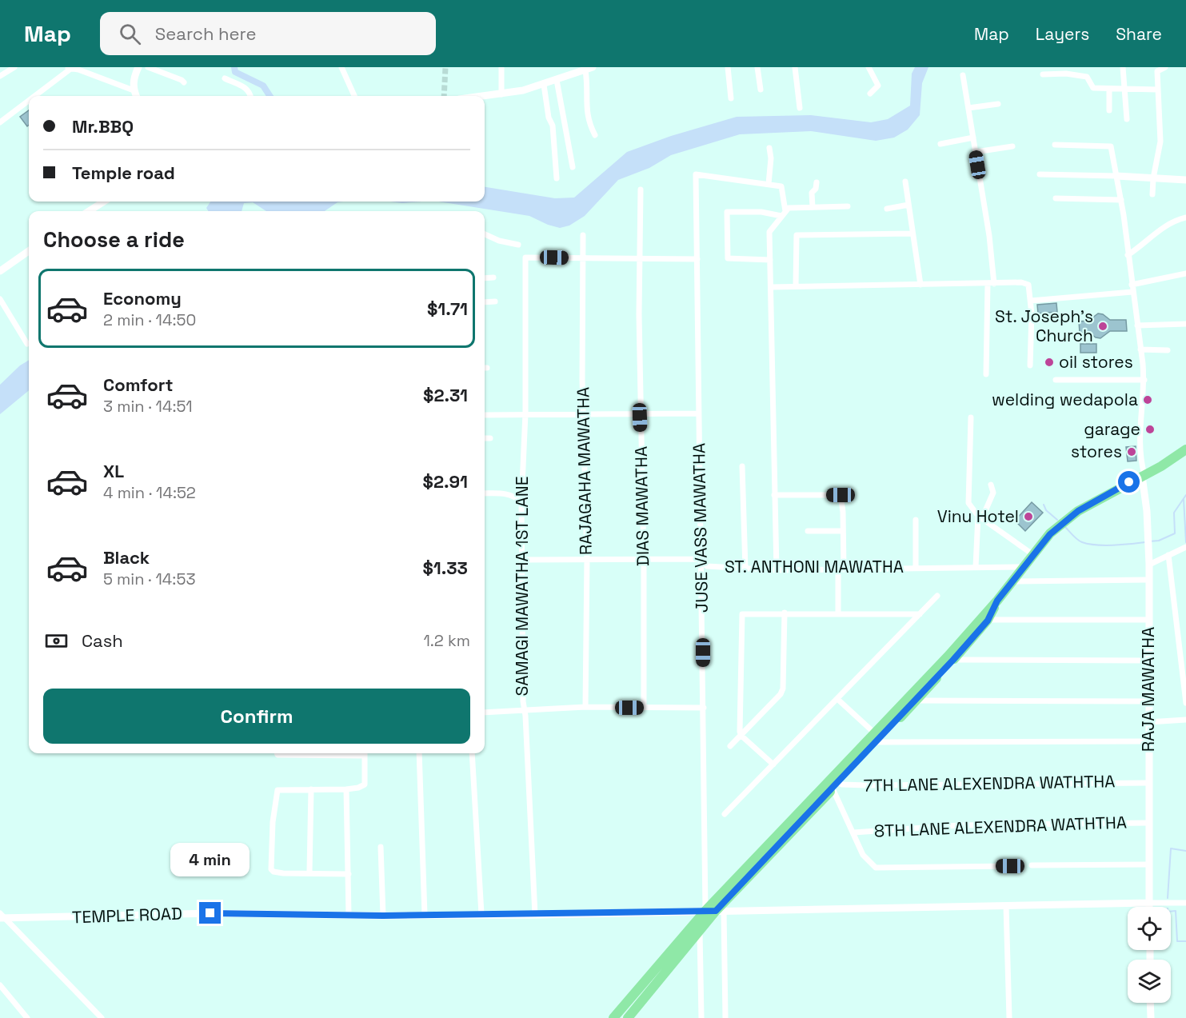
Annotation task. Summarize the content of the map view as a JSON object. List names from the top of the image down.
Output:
{
  "streets": {
    "street": [
      "RAJAGAHA MAWATHA",
      "DIAS MAWATHA",
      "JUSE VASS MAWATHA",
      "ST. ANTHONI MAWATHA",
      "SAMAGI MAWATHA 1ST LANE",
      "RAJA MAWATHA",
      "7TH LANE ALEXENDRA WATHTHA",
      "8TH LANE ALEXENDRA WATHTHA",
      "TEMPLE ROAD"
    ]
  },
  "crossings": [
    ["RAJAGAHA MAWATHA", "ST. ANTHONI MAWATHA"],
    ["RAJAGAHA MAWATHA", "SAMAGI MAWATHA 1ST LANE"],
    ["DIAS MAWATHA", "ST. ANTHONI MAWATHA"],
    ["JUSE VASS MAWATHA", "ST. ANTHONI MAWATHA"],
    ["JUSE VASS MAWATHA", "TEMPLE ROAD"],
    ["ST. ANTHONI MAWATHA", "SAMAGI MAWATHA 1ST LANE"],
    ["SAMAGI MAWATHA 1ST LANE", "TEMPLE ROAD"],
    ["RAJA MAWATHA", "7TH LANE ALEXENDRA WATHTHA"],
    ["RAJA MAWATHA", "8TH LANE ALEXENDRA WATHTHA"],
    ["RAJA MAWATHA", "TEMPLE ROAD"]
  ],
  "places": [
    "St. Joseph's Church",
    "oil stores",
    "welding wedapola",
    "garage",
    "stores",
    "Vinu Hotel"
  ],
  "page": {
    "header": "Map",
    "search": "Search here",
    "nav": ["Map", "Layers", "Share"],
    "banner": ["Mr.BBQ", "Temple road"],
    "heading": "Choose a ride",
    "list": [
      {
        "name": "Economy",
        "note": "2 min · 14:50",
        "value": "$1.71"
      },
      {
        "name": "Comfort",
        "note": "3 min · 14:51",
        "value": "$2.31"
      },
      {
        "name": "XL",
        "note": "4 min · 14:52",
        "value": "$2.91"
      },
      {
        "name": "Black",
        "note": "5 min · 14:53",
        "value": "$1.33"
      }
    ],
    "pay": ["Cash", "1.2 km"],
    "buttons": "Confirm",
    "bubble": "4 min"
  }
}
